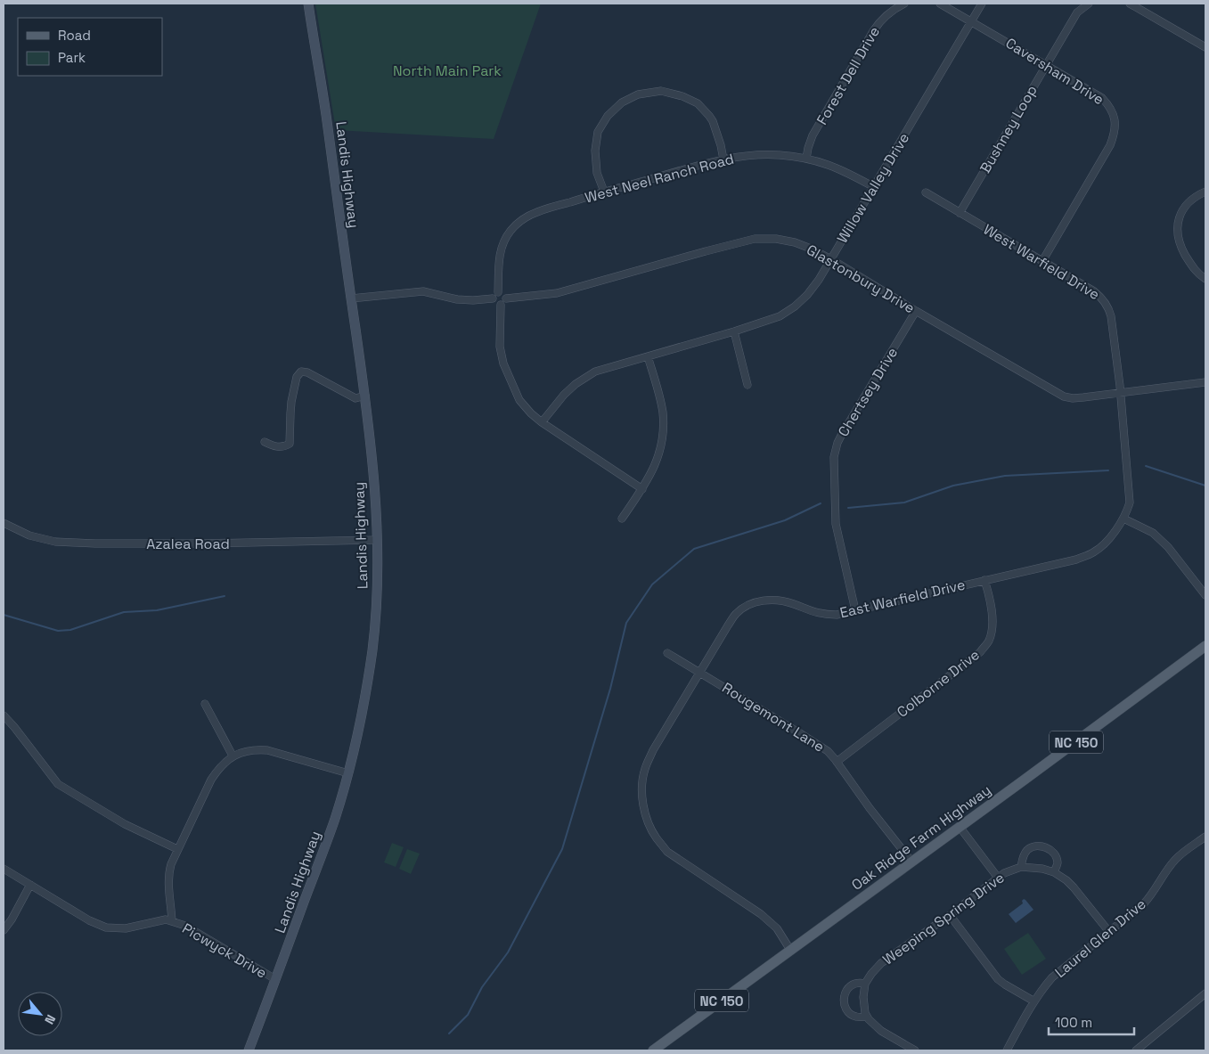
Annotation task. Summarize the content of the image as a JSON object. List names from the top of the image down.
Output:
{
  "streets": {
    "main road": ["Landis Highway", "NC 150", "Oak Ridge Farm Highway"],
    "street": [
      "Caversham Drive",
      "Forest Dell Drive",
      "Bushney Loop",
      "West Neel Ranch Road",
      "Willow Valley Drive",
      "West Warfield Drive",
      "Glastonbury Drive",
      "Chertsey Drive",
      "Azalea Road",
      "East Warfield Drive",
      "Colborne Drive",
      "Rougemont Lane",
      "Weeping Spring Drive",
      "Laurel Glen Drive",
      "Picwyck Drive"
    ]
  },
  "crossings": [
    ["Caversham Drive", "Bushney Loop"],
    ["Caversham Drive", "Willow Valley Drive"],
    ["Caversham Drive", "West Warfield Drive"],
    ["Forest Dell Drive", "West Neel Ranch Road"],
    ["Bushney Loop", "West Warfield Drive"],
    ["Landis Highway", "Azalea Road"],
    ["Landis Highway", "Picwyck Drive"],
    ["West Neel Ranch Road", "Willow Valley Drive"],
    ["West Neel Ranch Road", "Glastonbury Drive"],
    ["Willow Valley Drive", "Glastonbury Drive"],
    ["West Warfield Drive", "Glastonbury Drive"],
    ["West Warfield Drive", "East Warfield Drive"],
    ["Glastonbury Drive", "Chertsey Drive"],
    ["Chertsey Drive", "East Warfield Drive"],
    ["East Warfield Drive", "Colborne Drive"],
    ["East Warfield Drive", "Rougemont Lane"],
    ["East Warfield Drive", "Oak Ridge Farm Highway"],
    ["Colborne Drive", "Rougemont Lane"],
    ["Rougemont Lane", "Oak Ridge Farm Highway"],
    ["Weeping Spring Drive", "Laurel Glen Drive"]
  ],
  "parks": ["North Main Park"],
  "legend": ["Road", "Park"],
  "scale_bar": "100 m",
  "north": "bottom right"
}
